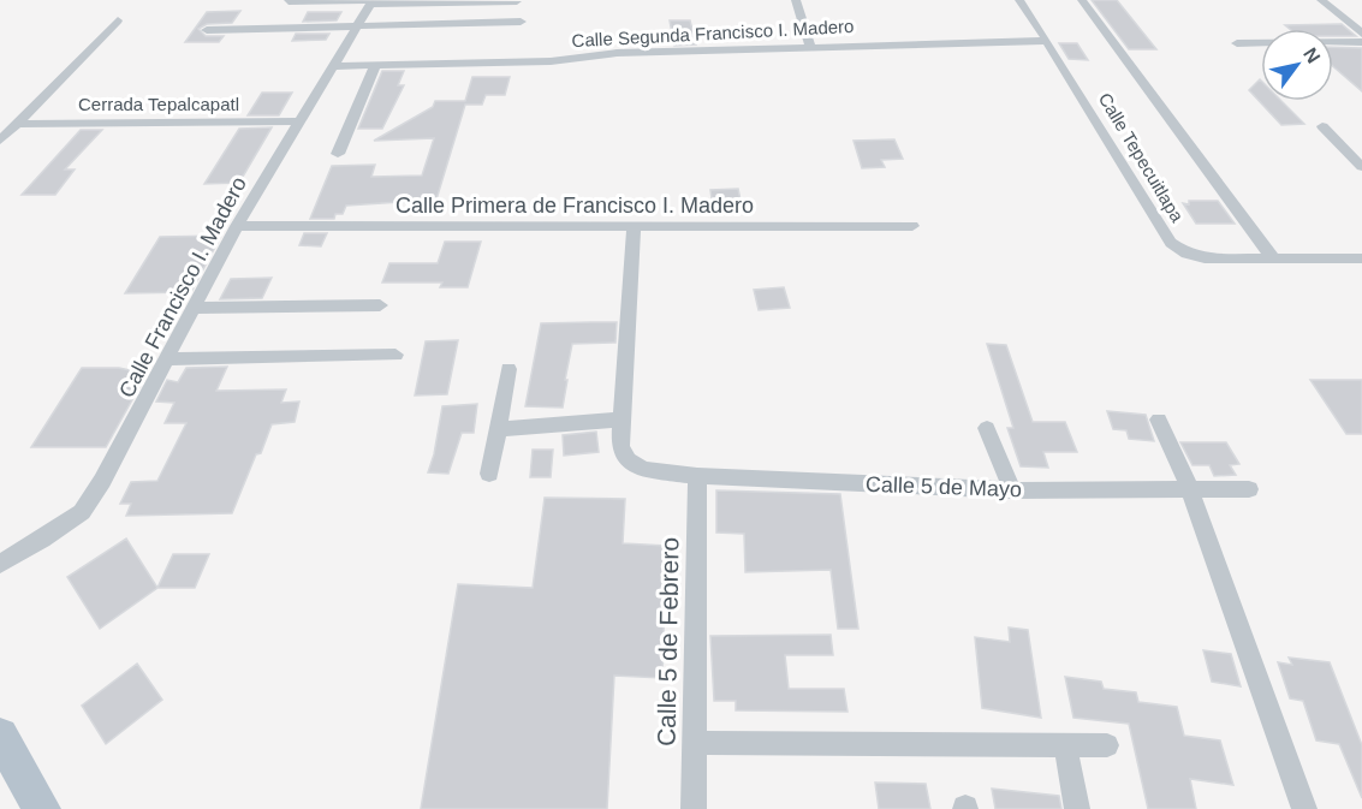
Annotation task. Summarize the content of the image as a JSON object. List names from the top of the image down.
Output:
{
  "streets": {
    "street": [
      "Calle Segunda Francisco I. Madero",
      "Cerrada Tepalcapatl",
      "Calle Tepecuitlapa",
      "Calle Primera de Francisco I. Madero",
      "Calle Francisco I. Madero",
      "Calle 5 de Mayo",
      "Calle 5 de Febrero"
    ]
  },
  "crossings": [
    ["Calle Segunda Francisco I. Madero", "Calle Tepecuitlapa"],
    ["Calle Segunda Francisco I. Madero", "Calle Francisco I. Madero"],
    ["Cerrada Tepalcapatl", "Calle Francisco I. Madero"],
    ["Calle Primera de Francisco I. Madero", "Calle Francisco I. Madero"],
    ["Calle 5 de Mayo", "Calle 5 de Febrero"]
  ],
  "north": "top right"
}
